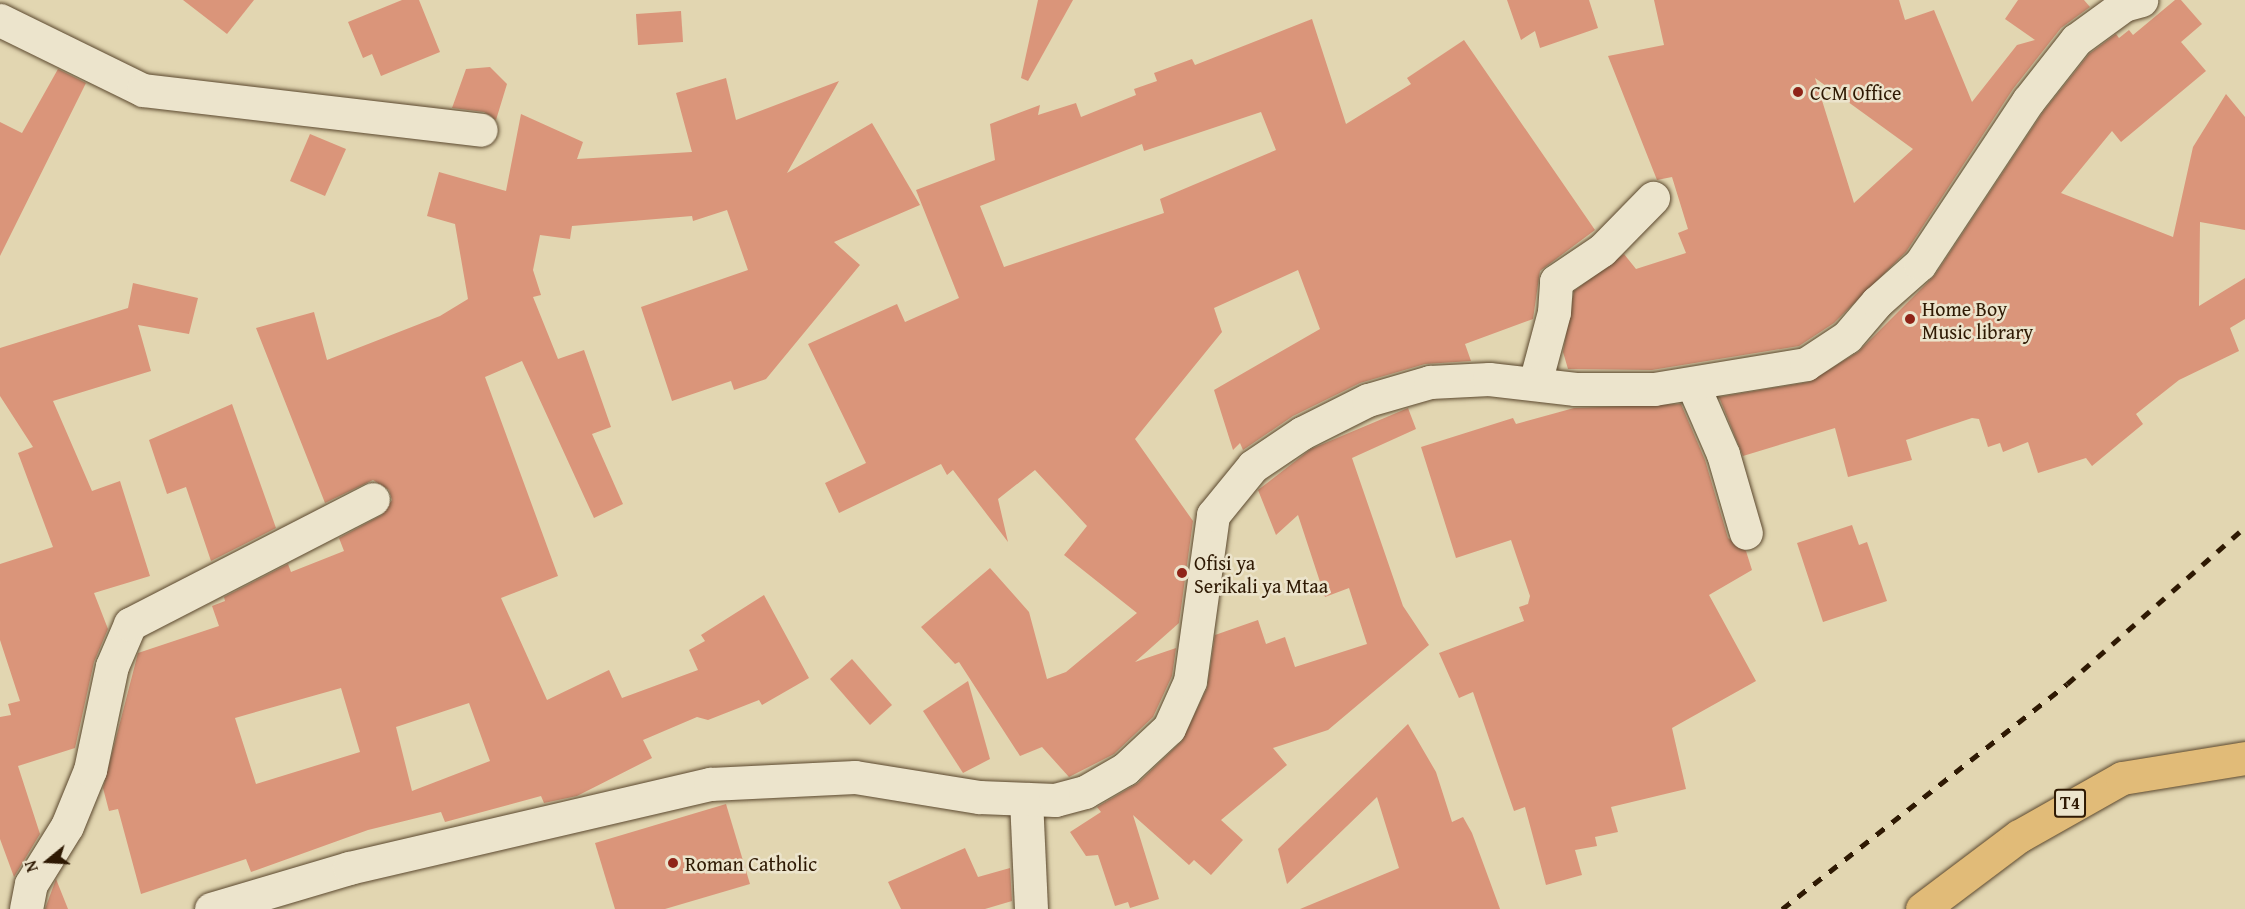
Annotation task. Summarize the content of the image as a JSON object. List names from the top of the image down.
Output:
{
  "streets": {
    "highway": ["T4"]
  },
  "places": [
    "CCM Office",
    "Home Boy Music library",
    "Ofisi ya Serikali ya Mtaa",
    "Roman Catholic"
  ],
  "north": "left"
}
